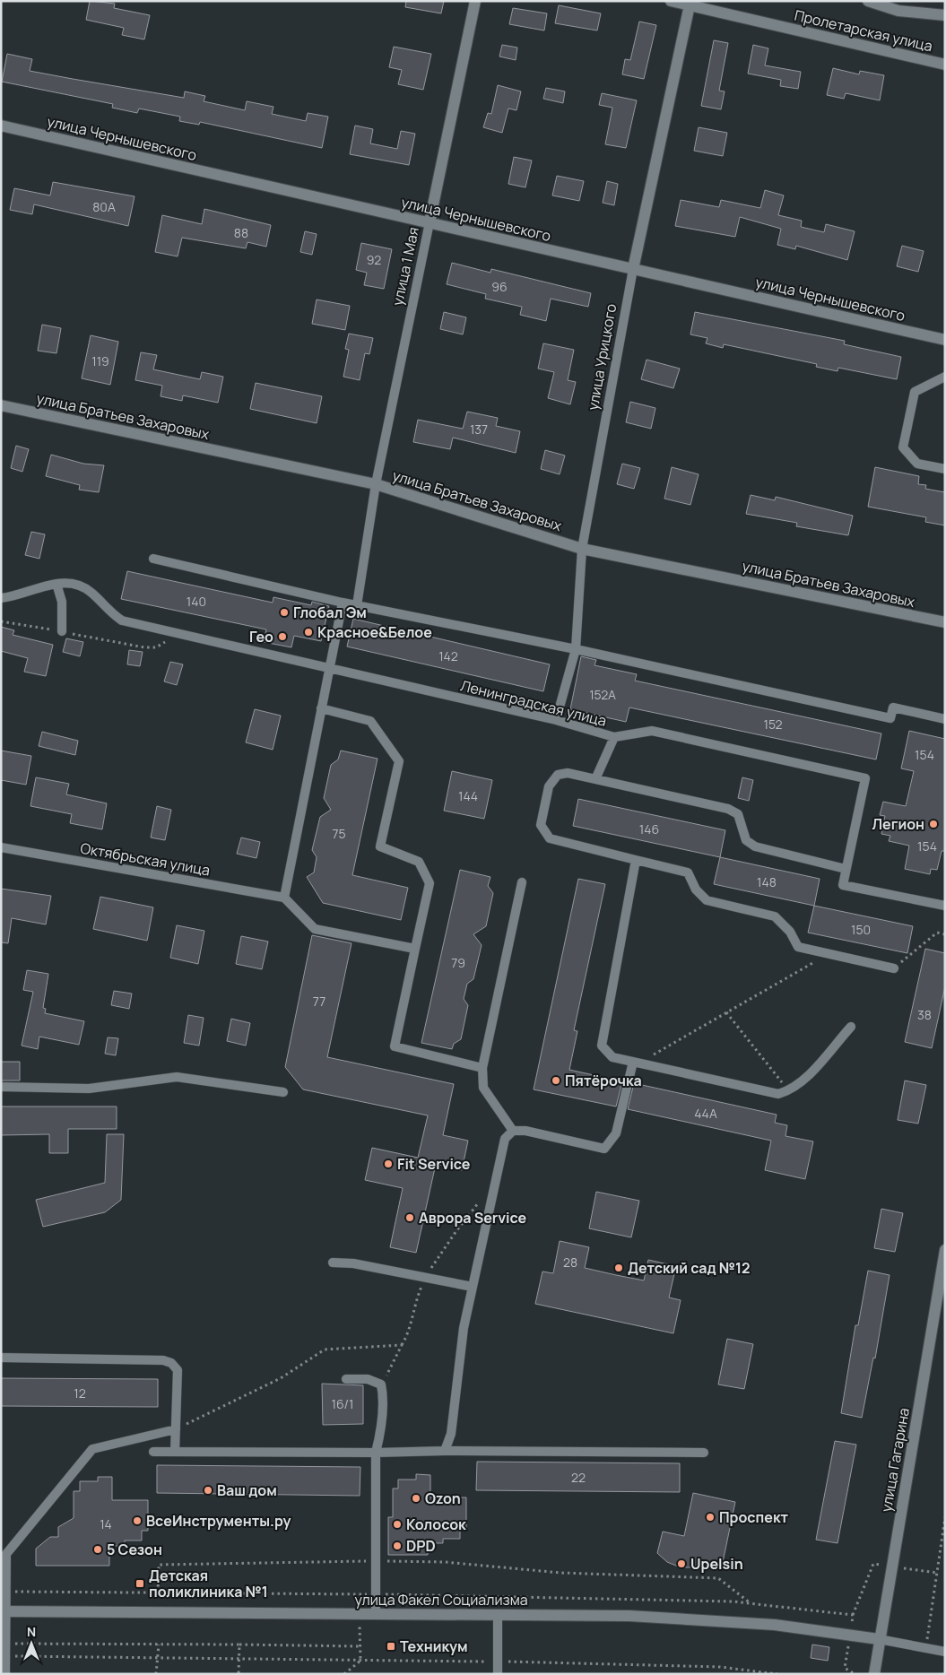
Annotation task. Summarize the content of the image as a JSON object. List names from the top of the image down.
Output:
{
  "streets": {
    "main road": [
      "Пролетарская улица",
      "улица Чернышевского",
      "улица 1 Мая",
      "улица Урицкого",
      "улица Братьев Захаровых",
      "улица Гагарина",
      "улица Факел Социализма"
    ],
    "lane": ["Ленинградская улица", "Октябрьская улица"]
  },
  "crossings": [
    ["Пролетарская улица", "улица Урицкого"],
    ["улица Чернышевского", "улица 1 Мая"],
    ["улица Чернышевского", "улица Урицкого"],
    ["улица 1 Мая", "улица Братьев Захаровых"],
    ["улица Урицкого", "улица Братьев Захаровых"],
    ["улица Урицкого", "Ленинградская улица"],
    ["улица Гагарина", "улица Факел Социализма"]
  ],
  "places": {
    "other": [
      "Глобал Эм",
      "Красное&Белое",
      "Гео",
      "Легион",
      "Пятёрочка",
      "Fit Service",
      "Аврора Service",
      "Детский сад №12",
      "Ваш дом",
      "Ozon",
      "Проспект",
      "ВсеИнструменты.ру",
      "Колосок",
      "DPD",
      "5 Сезон",
      "Upelsin"
    ],
    "transit": ["Детская поликлиника №1", "Техникум"]
  },
  "house_numbers": [
    "80А",
    "88",
    "92",
    "96",
    "119",
    "137",
    "140",
    "142",
    "152А",
    "152",
    "154",
    "144",
    "146",
    "75",
    "154",
    "148",
    "150",
    "79",
    "77",
    "38",
    "44А",
    "28",
    "12",
    "16/1",
    "22",
    "14"
  ],
  "north": "top"
}
